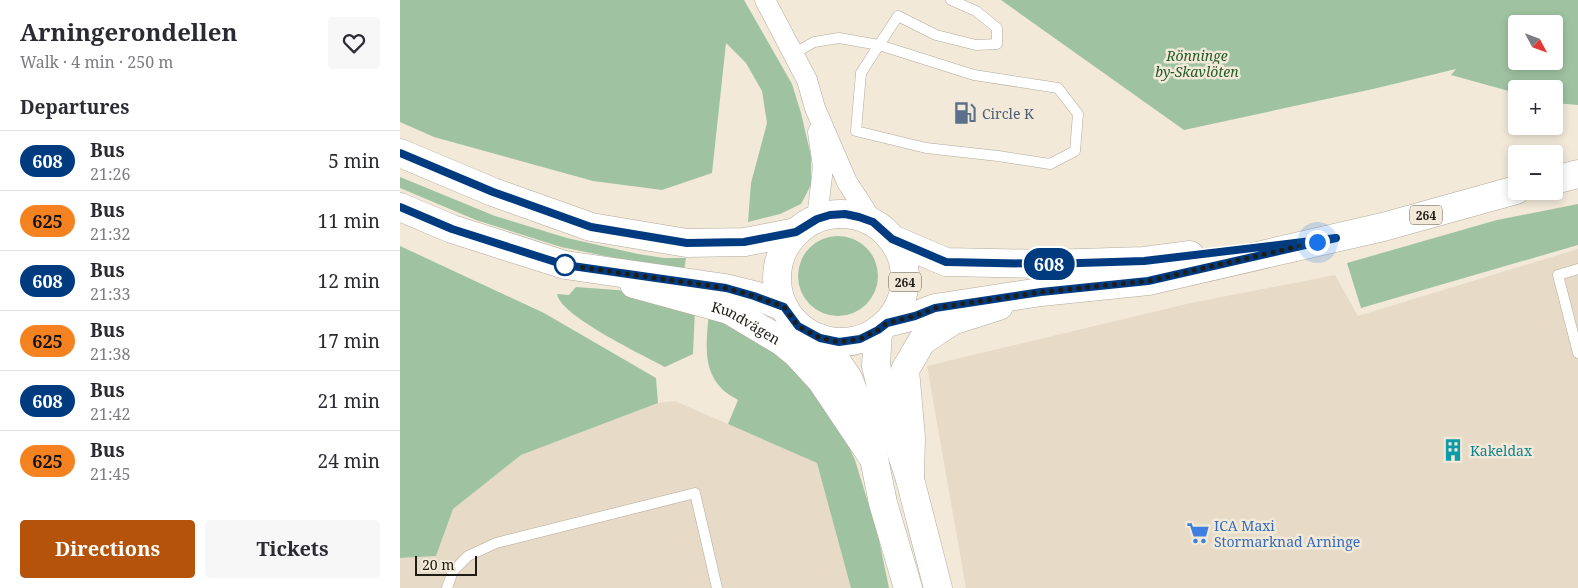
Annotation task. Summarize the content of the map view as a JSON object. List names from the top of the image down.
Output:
{
  "streets": {
    "main road": ["264", "Kundvägen"]
  },
  "crossings": [
    ["264", "Kundvägen"]
  ],
  "parks": ["Rönninge by-Skavlöten"],
  "places": {
    "fuel station": ["Circle K"],
    "building": ["Kakeldax"],
    "supermarket": ["ICA Maxi Stormarknad Arninge"]
  },
  "lines": ["bus line 608"],
  "scale_bar": "20 m",
  "north": "bottom right",
  "page": {
    "heading": [
      ["Arningerondellen", "Walk · 4 min · 250 m"],
      "Departures"
    ],
    "on_map": "608",
    "map_buttons": ["+", "−"],
    "list": [
      {
        "mark": "608",
        "name": "Bus",
        "note": "21:26",
        "value": "5 min"
      },
      {
        "mark": "625",
        "name": "Bus",
        "note": "21:32",
        "value": "11 min"
      },
      {
        "mark": "608",
        "name": "Bus",
        "note": "21:33",
        "value": "12 min"
      },
      {
        "mark": "625",
        "name": "Bus",
        "note": "21:38",
        "value": "17 min"
      },
      {
        "mark": "608",
        "name": "Bus",
        "note": "21:42",
        "value": "21 min"
      },
      {
        "mark": "625",
        "name": "Bus",
        "note": "21:45",
        "value": "24 min"
      }
    ],
    "buttons": ["Directions", "Tickets"],
    "scale": "20 m"
  }
}
